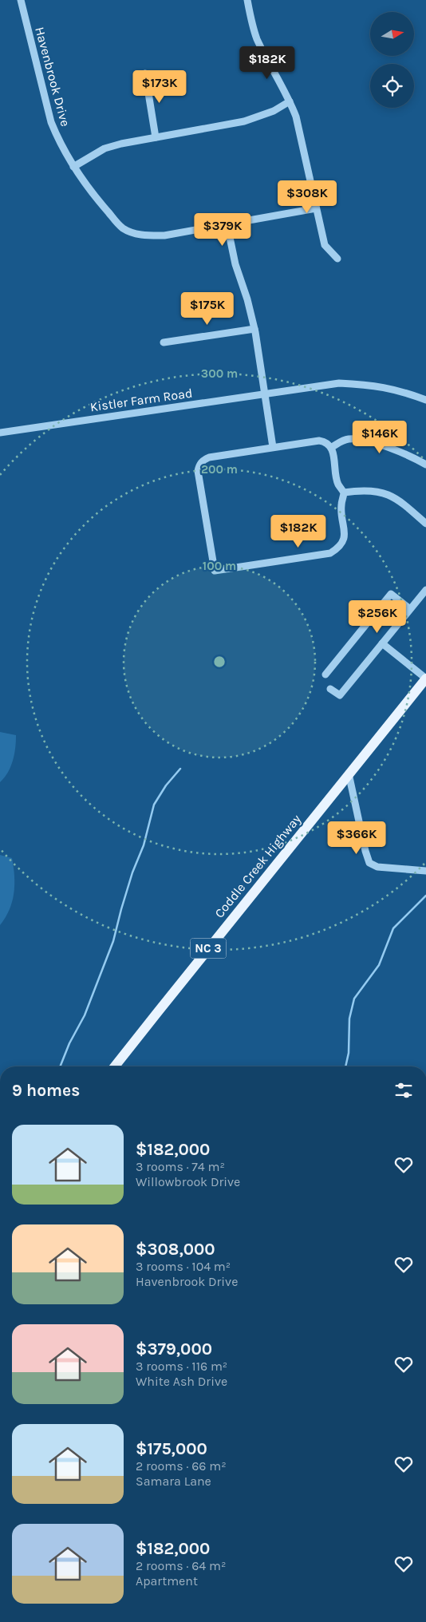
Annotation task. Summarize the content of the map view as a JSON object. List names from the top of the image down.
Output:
{
  "streets": {
    "main road": ["Coddle Creek Highway", "NC 3"],
    "street": ["Havenbrook Drive", "Kistler Farm Road"]
  },
  "north": "right",
  "page": {
    "price": [
      "$182K",
      "$173K",
      "$308K",
      "$379K",
      "$175K",
      "$146K",
      "$182K",
      "$256K",
      "$366K"
    ],
    "heading": "9 homes",
    "list": [
      {
        "name": "$182,000",
        "note": "3 rooms · 74 m² · Willowbrook Drive"
      },
      {
        "name": "$308,000",
        "note": "3 rooms · 104 m² · Havenbrook Drive"
      },
      {
        "name": "$379,000",
        "note": "3 rooms · 116 m² · White Ash Drive"
      },
      {
        "name": "$175,000",
        "note": "2 rooms · 66 m² · Samara Lane"
      },
      {
        "name": "$182,000",
        "note": "2 rooms · 64 m² · Apartment"
      }
    ]
  },
  "rings": ["300 m", "200 m", "100 m"]
}
